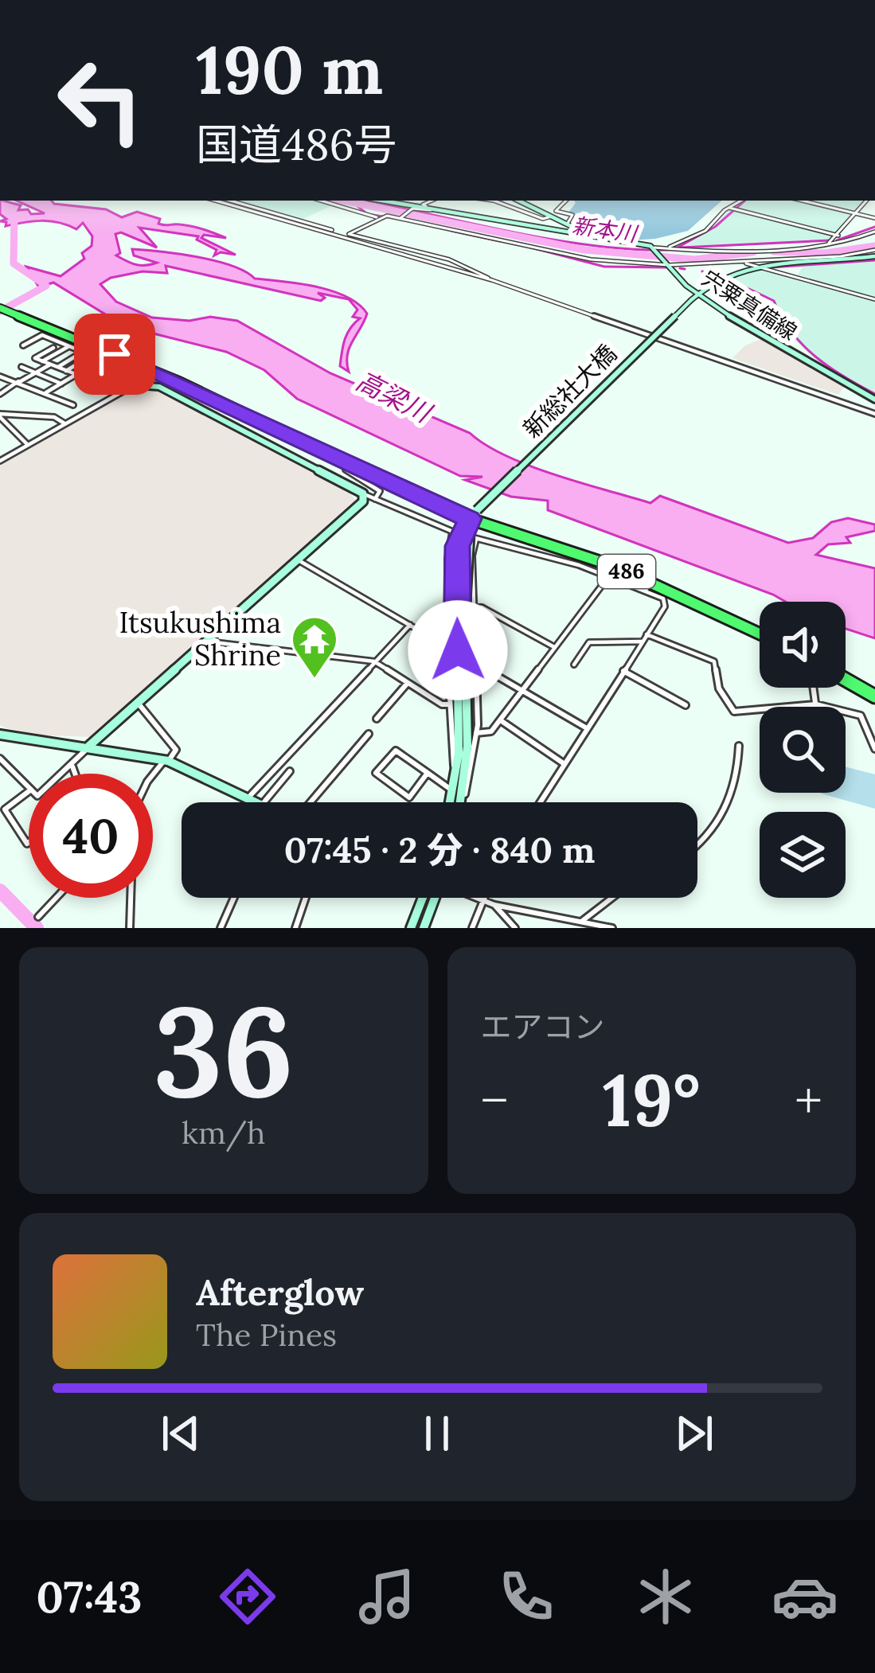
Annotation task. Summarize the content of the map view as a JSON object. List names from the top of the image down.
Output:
{
  "streets": {
    "highway": ["486"],
    "street": ["宍粟真備線", "新総社大橋"]
  },
  "crossings": [
    ["宍粟真備線", "新総社大橋"],
    ["新総社大橋", "486"]
  ],
  "water": ["新本川", "高梁川"],
  "places": {
    "temple": ["Itsukushima Shrine"]
  },
  "page": {
    "turn": ["190 m", "国道486号"],
    "limit": "40",
    "trip": "07:45 · 2 分 · 840 m",
    "tile": [
      ["36", "km/h"],
      "エアコン"
    ],
    "heat": ["−", "19°", "+"],
    "song": ["Afterglow", "The Pines"],
    "tabs": "07:43"
  }
}
